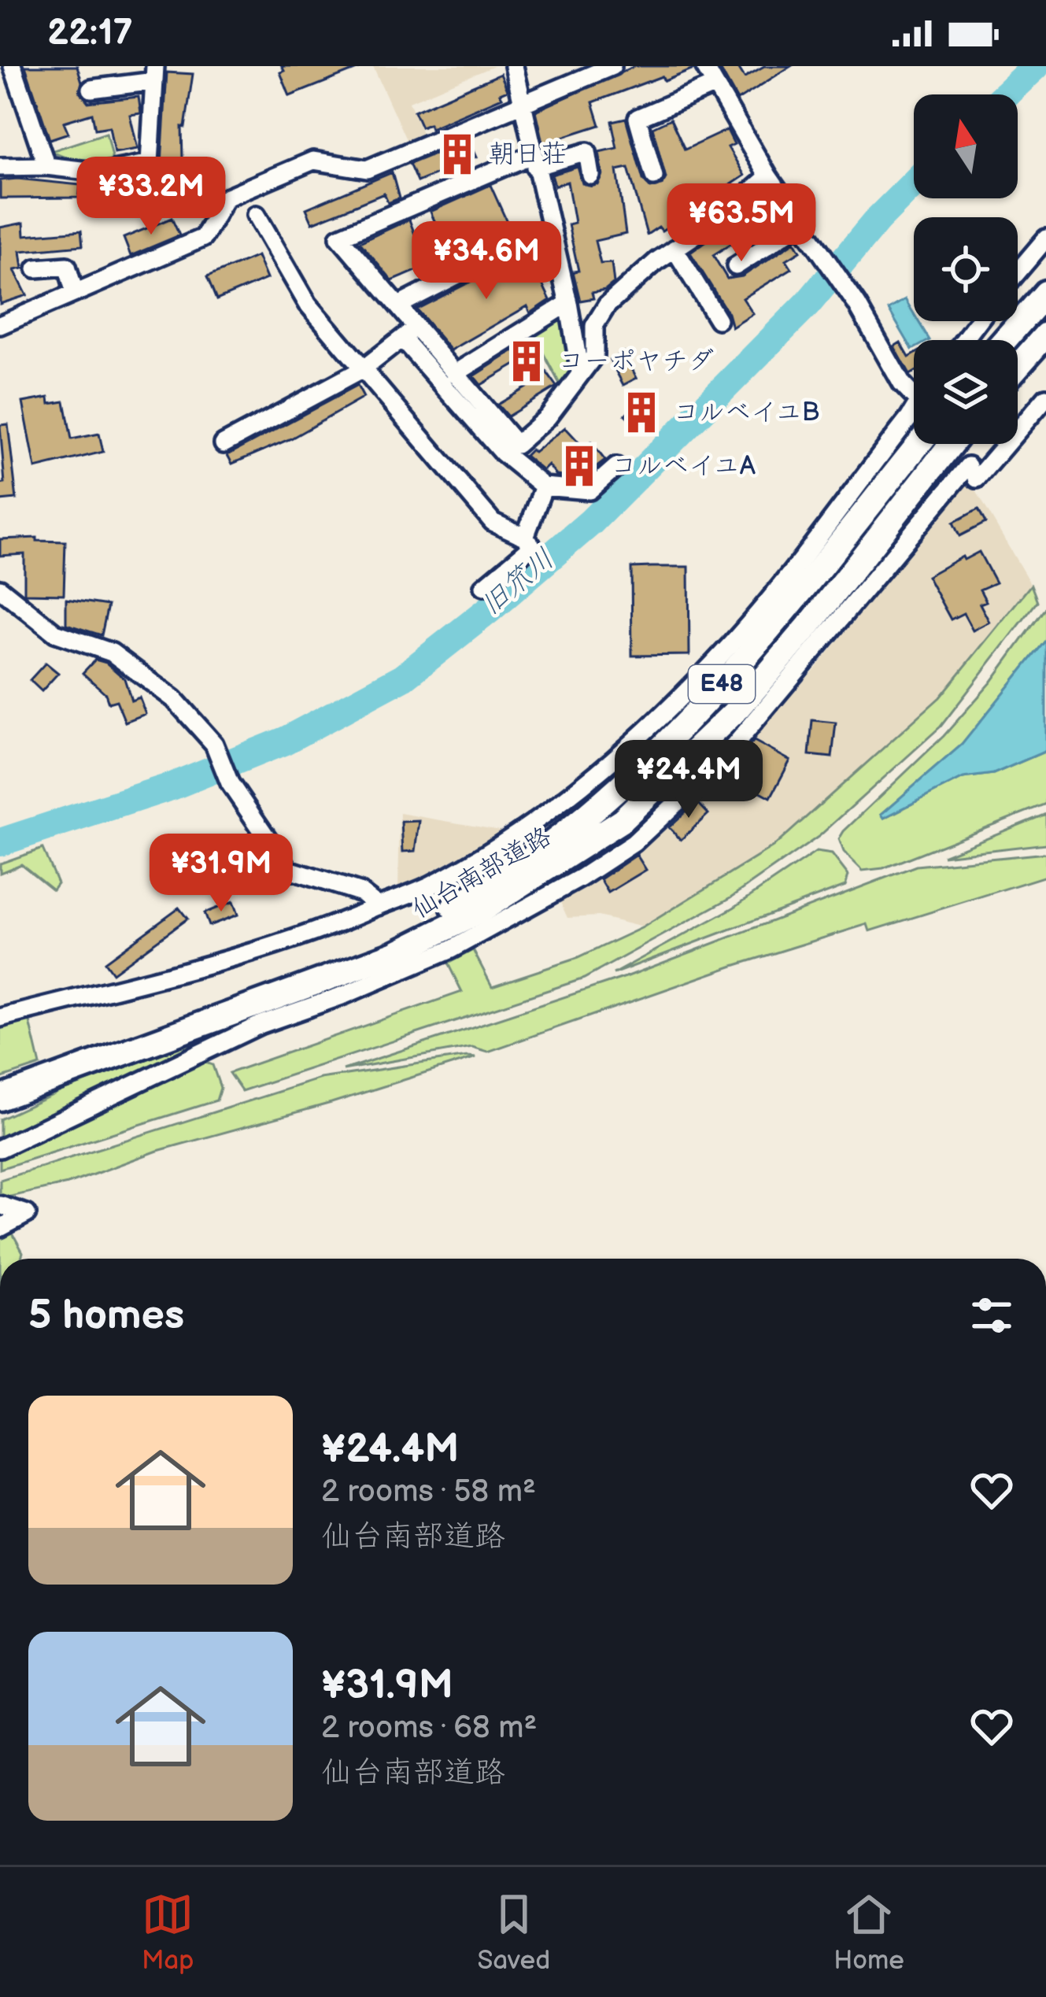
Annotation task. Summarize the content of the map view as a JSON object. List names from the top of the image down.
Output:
{
  "streets": {
    "highway": ["E48", "仙台南部道路"]
  },
  "water": ["旧笊川"],
  "places": {
    "building": [
      "朝日荘",
      "コーポヤチダ",
      "コルベイユB",
      "コルベイユA"
    ]
  },
  "north": "top",
  "page": {
    "status": "22:17",
    "price": [
      "¥33.2M",
      "¥63.5M",
      "¥34.6M",
      "¥24.4M",
      "¥31.9M"
    ],
    "heading": "5 homes",
    "list": [
      {
        "name": "¥24.4M",
        "note": "2 rooms · 58 m² · 仙台南部道路"
      },
      {
        "name": "¥31.9M",
        "note": "2 rooms · 68 m² · 仙台南部道路"
      }
    ],
    "tabs": ["Map", "Saved", "Home"]
  }
}
